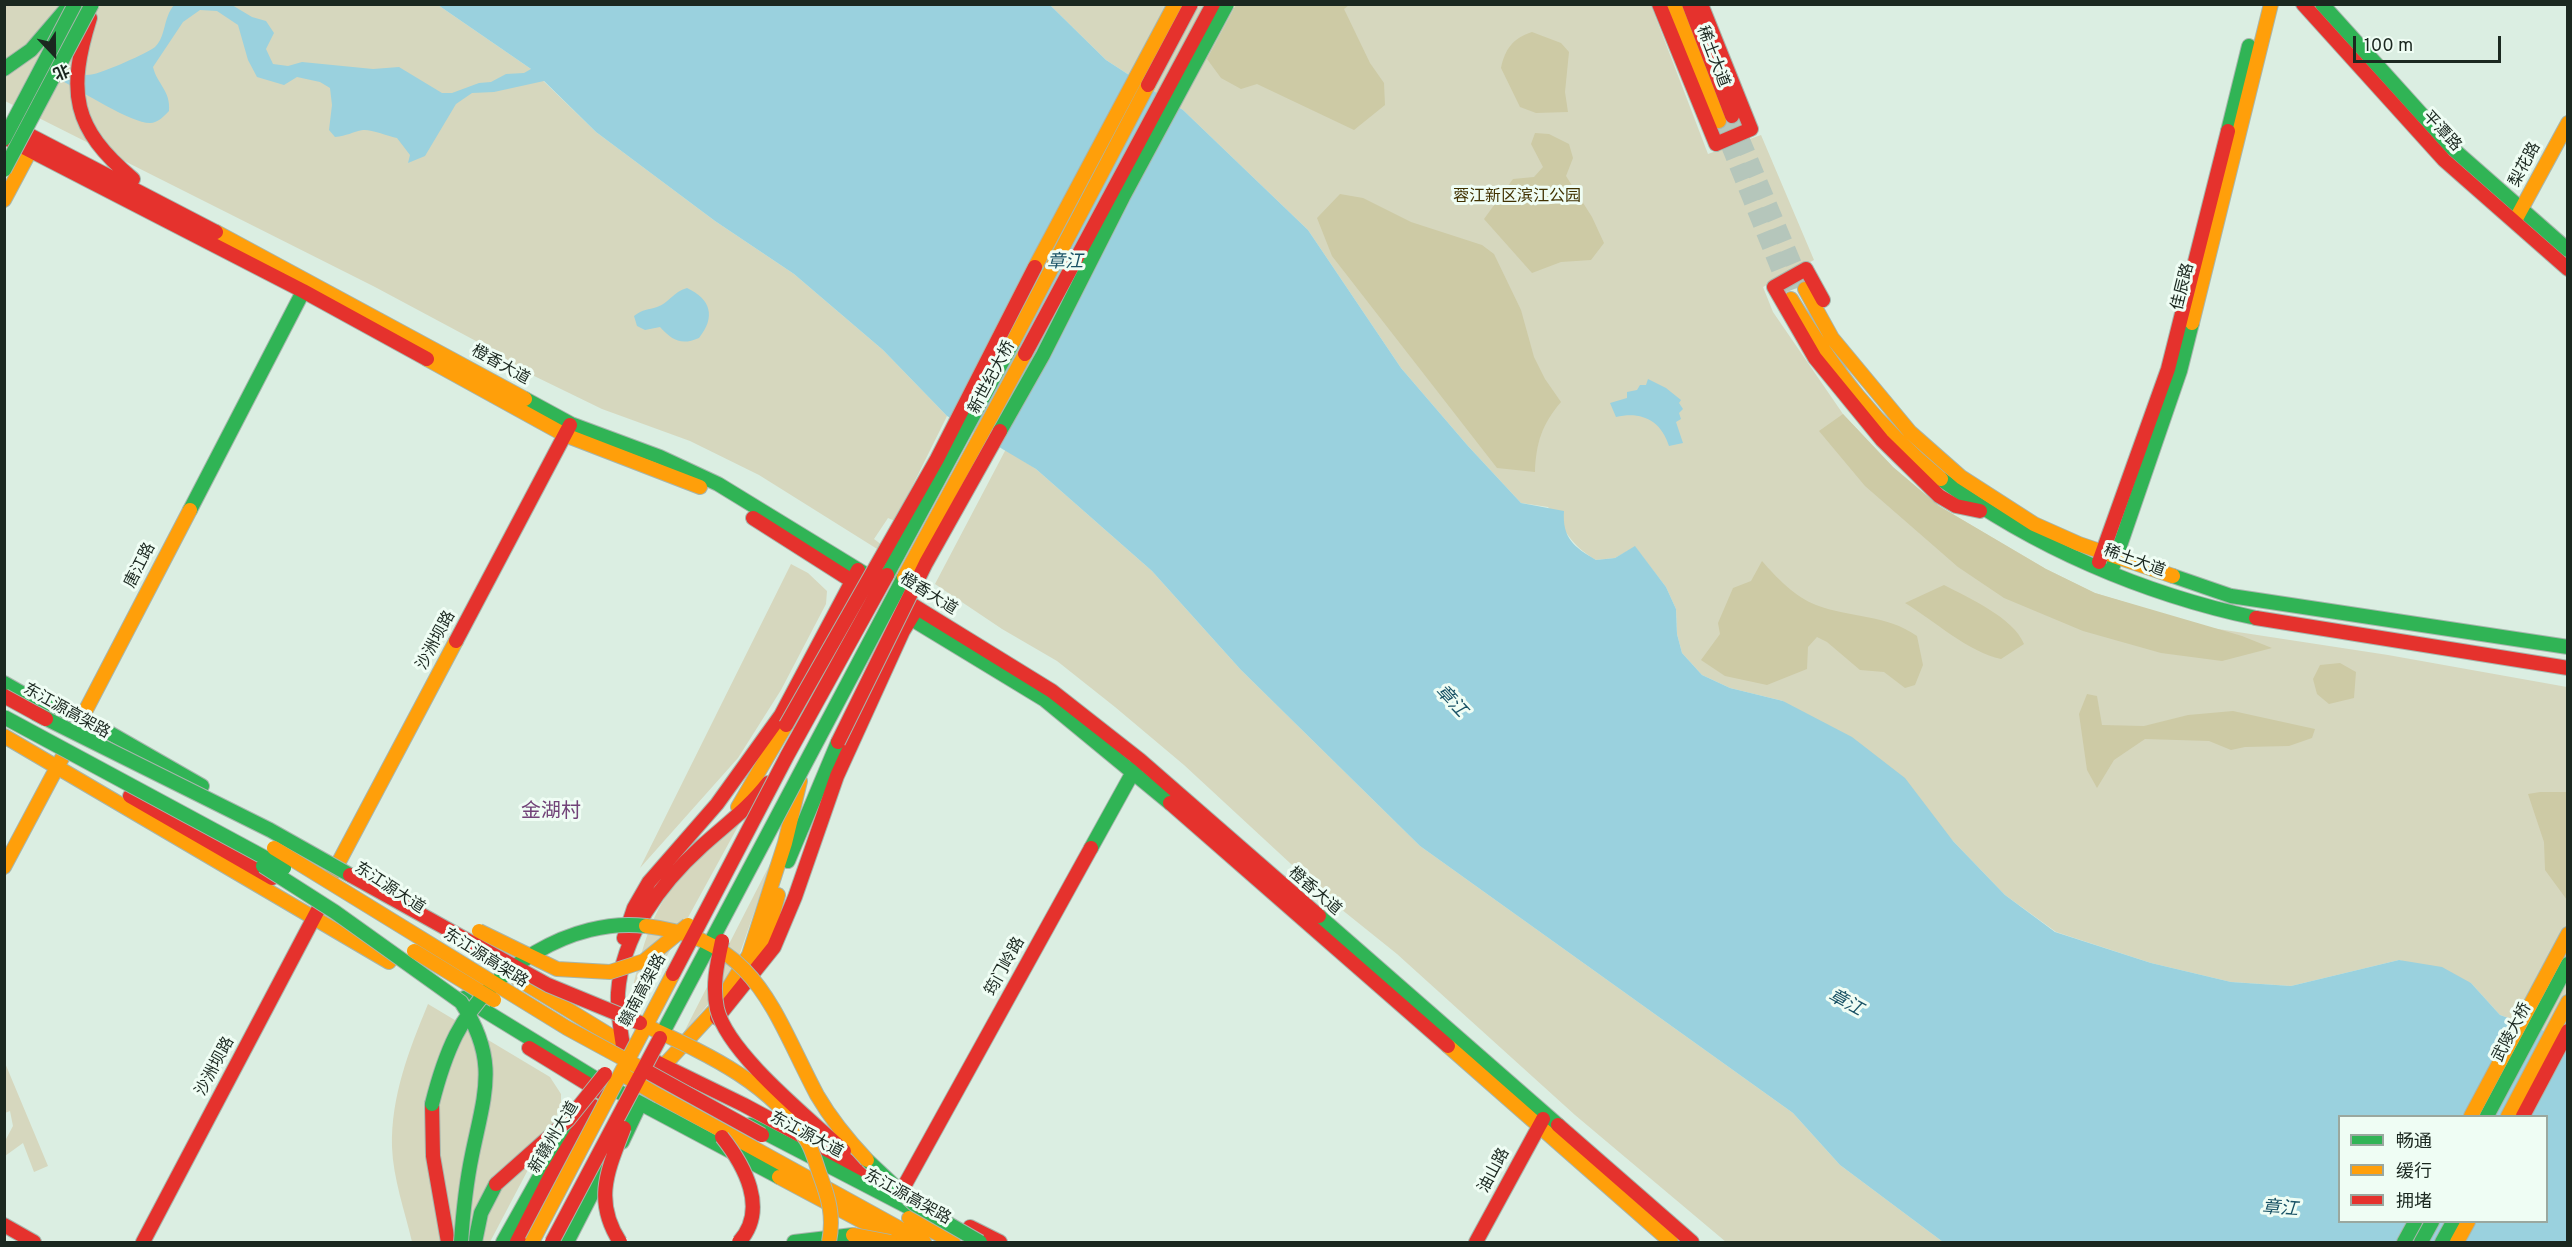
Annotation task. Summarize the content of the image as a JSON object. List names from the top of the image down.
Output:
{
  "streets": {
    "main road": [
      "稀土大道",
      "平潭路",
      "梨花路",
      "佳辰路",
      "橙香大道",
      "新世纪大桥",
      "唐江路",
      "沙洲坝路",
      "东江源高架路",
      "东江源大道",
      "筠门岭路",
      "赣南高架路",
      "武陵大桥",
      "新赣州大道",
      "油山路"
    ]
  },
  "crossings": [
    ["稀土大道", "佳辰路"],
    ["平潭路", "梨花路"],
    ["橙香大道", "唐江路"],
    ["橙香大道", "沙洲坝路"],
    ["橙香大道", "筠门岭路"],
    ["橙香大道", "油山路"],
    ["新世纪大桥", "赣南高架路"],
    ["唐江路", "东江源大道"],
    ["沙洲坝路", "东江源大道"],
    ["东江源大道", "新赣州大道"]
  ],
  "districts": ["金湖村"],
  "water": ["章江"],
  "parks": ["蓉江新区滨江公园"],
  "legend": ["畅通", "缓行", "拥堵"],
  "scale_bar": "100 m",
  "north": "bottom"
}
